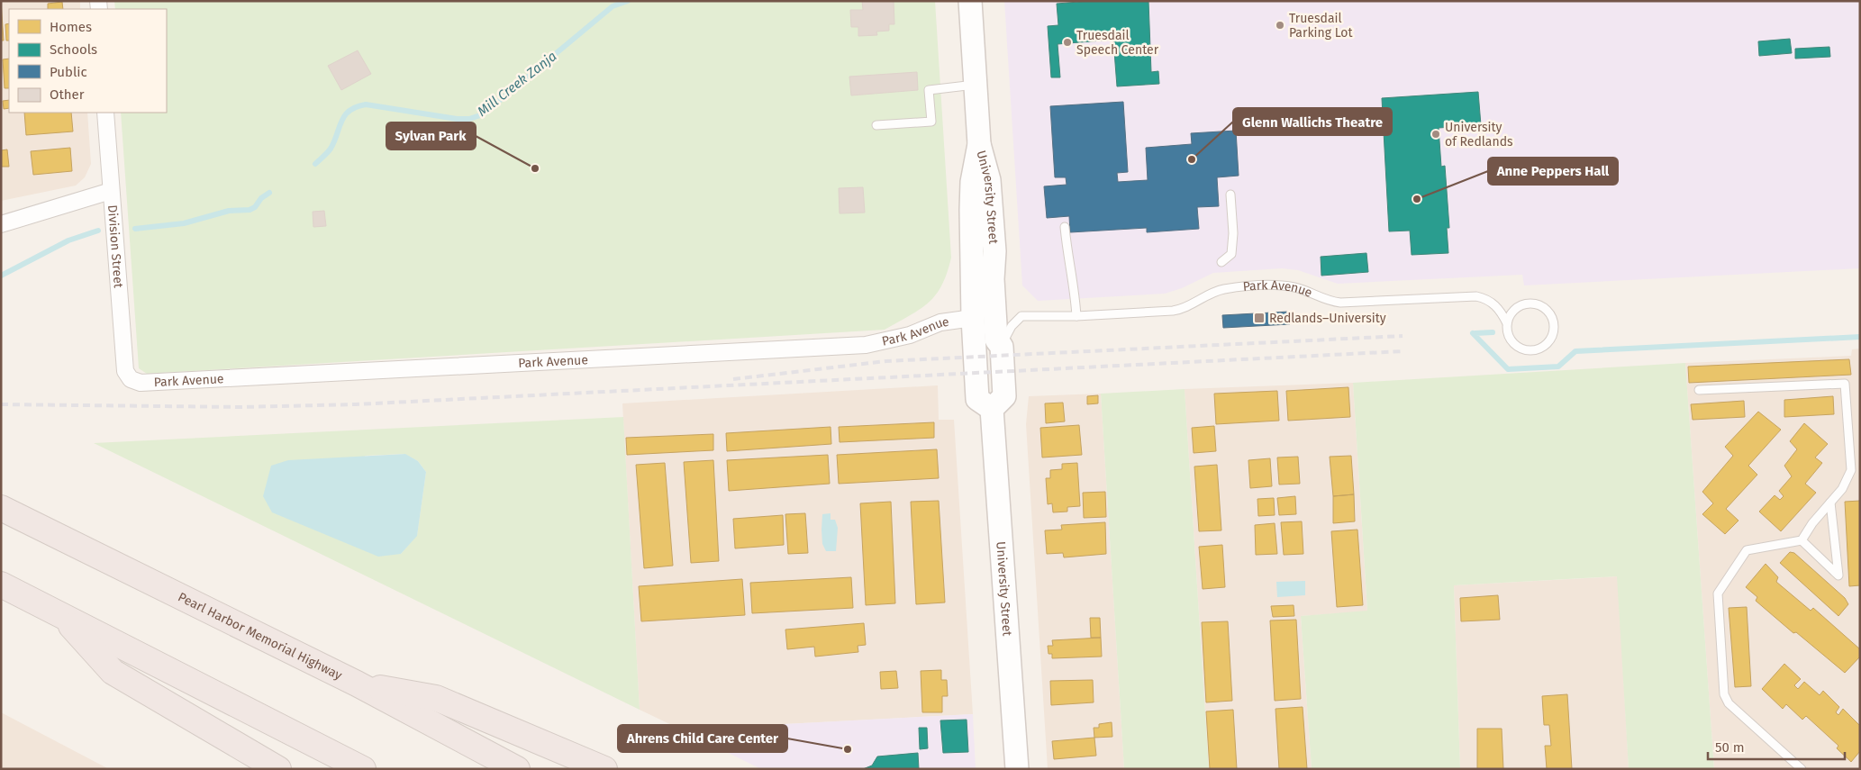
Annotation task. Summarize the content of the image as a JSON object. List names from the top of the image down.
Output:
{
  "streets": {
    "highway": ["Pearl Harbor Memorial Highway"],
    "street": ["University Street", "Division Street", "Park Avenue"]
  },
  "crossings": [
    ["University Street", "Park Avenue"],
    ["Division Street", "Park Avenue"]
  ],
  "water": ["Mill Creek Zanja"],
  "places": {
    "other": [
      "Truesdail Parking Lot",
      "Truesdail Speech Center",
      "University of Redlands",
      "Glenn Wallichs Theatre",
      "Sylvan Park",
      "Anne Peppers Hall",
      "Ahrens Child Care Center"
    ],
    "transit": ["Redlands–University"]
  },
  "legend": [
    "Homes",
    "Schools",
    "Public",
    "Other"
  ],
  "scale_bar": "50 m"
}
